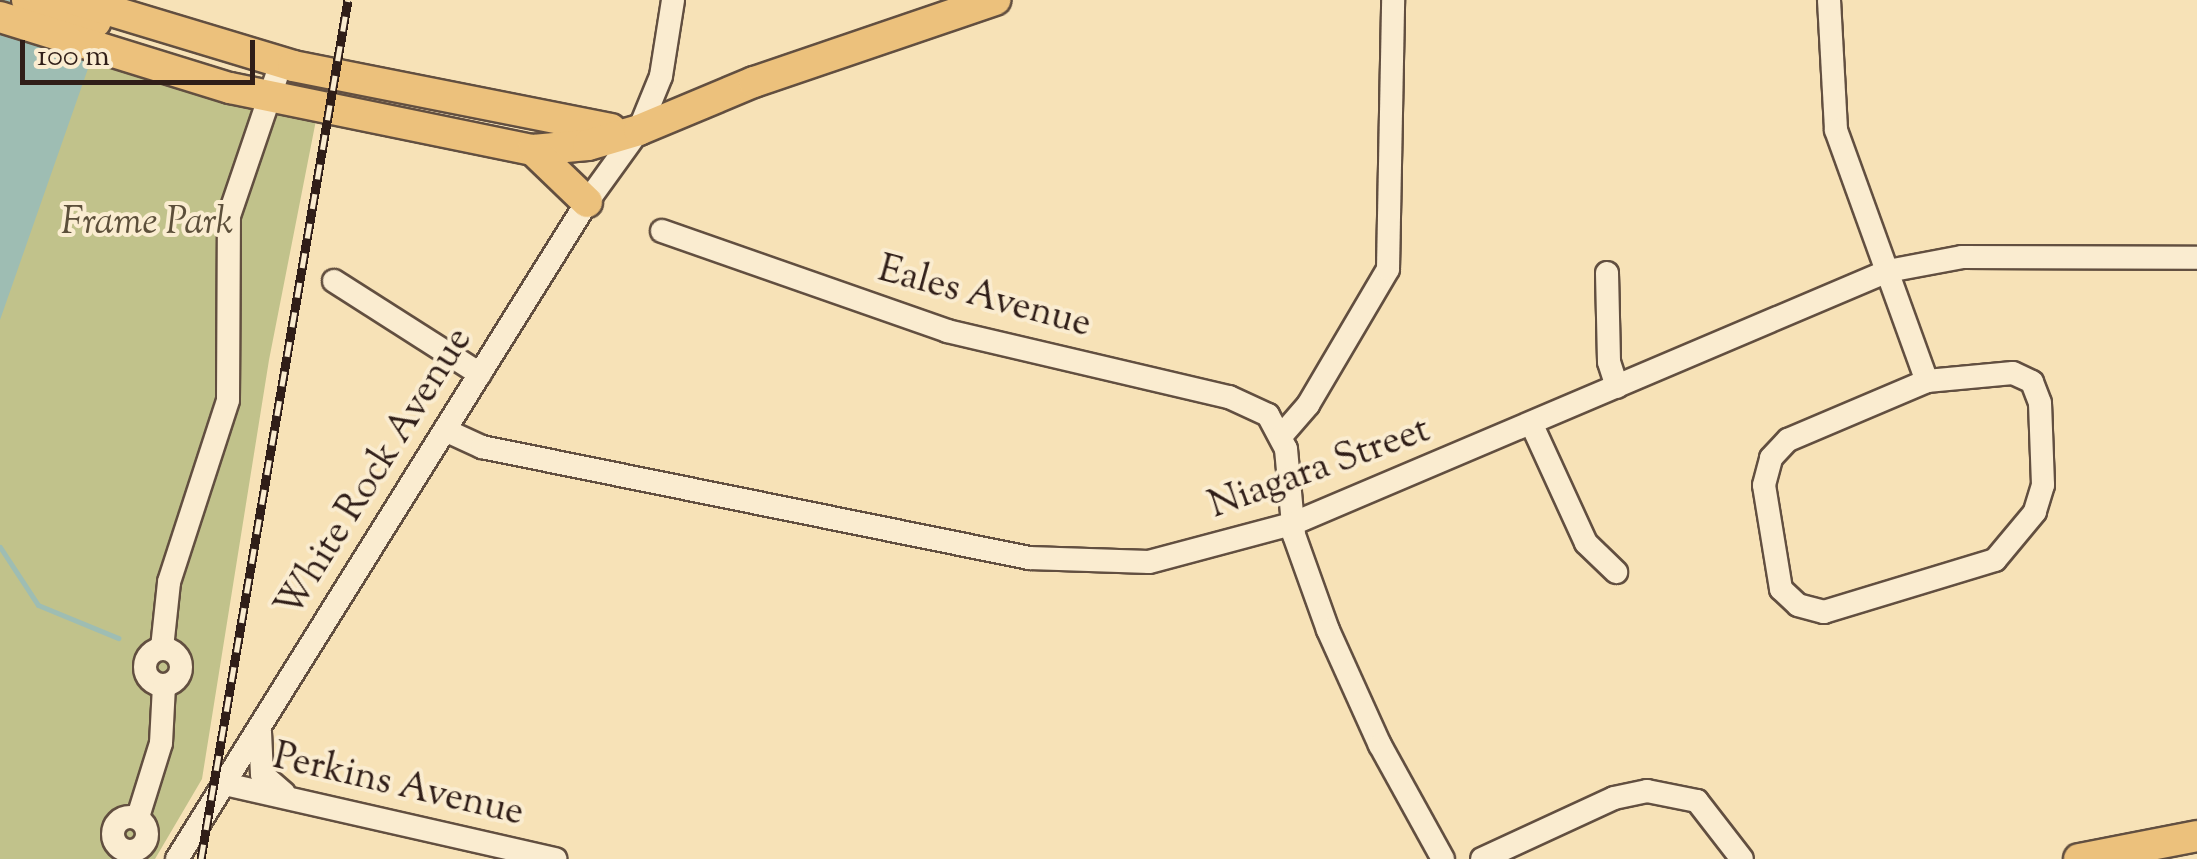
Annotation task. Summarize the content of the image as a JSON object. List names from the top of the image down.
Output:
{
  "streets": {
    "street": [
      "Eales Avenue",
      "Niagara Street",
      "White Rock Avenue",
      "Perkins Avenue"
    ]
  },
  "crossings": [
    ["Niagara Street", "White Rock Avenue"],
    ["White Rock Avenue", "Perkins Avenue"]
  ],
  "parks": ["Frame Park"],
  "scale_bar": "100 m"
}
